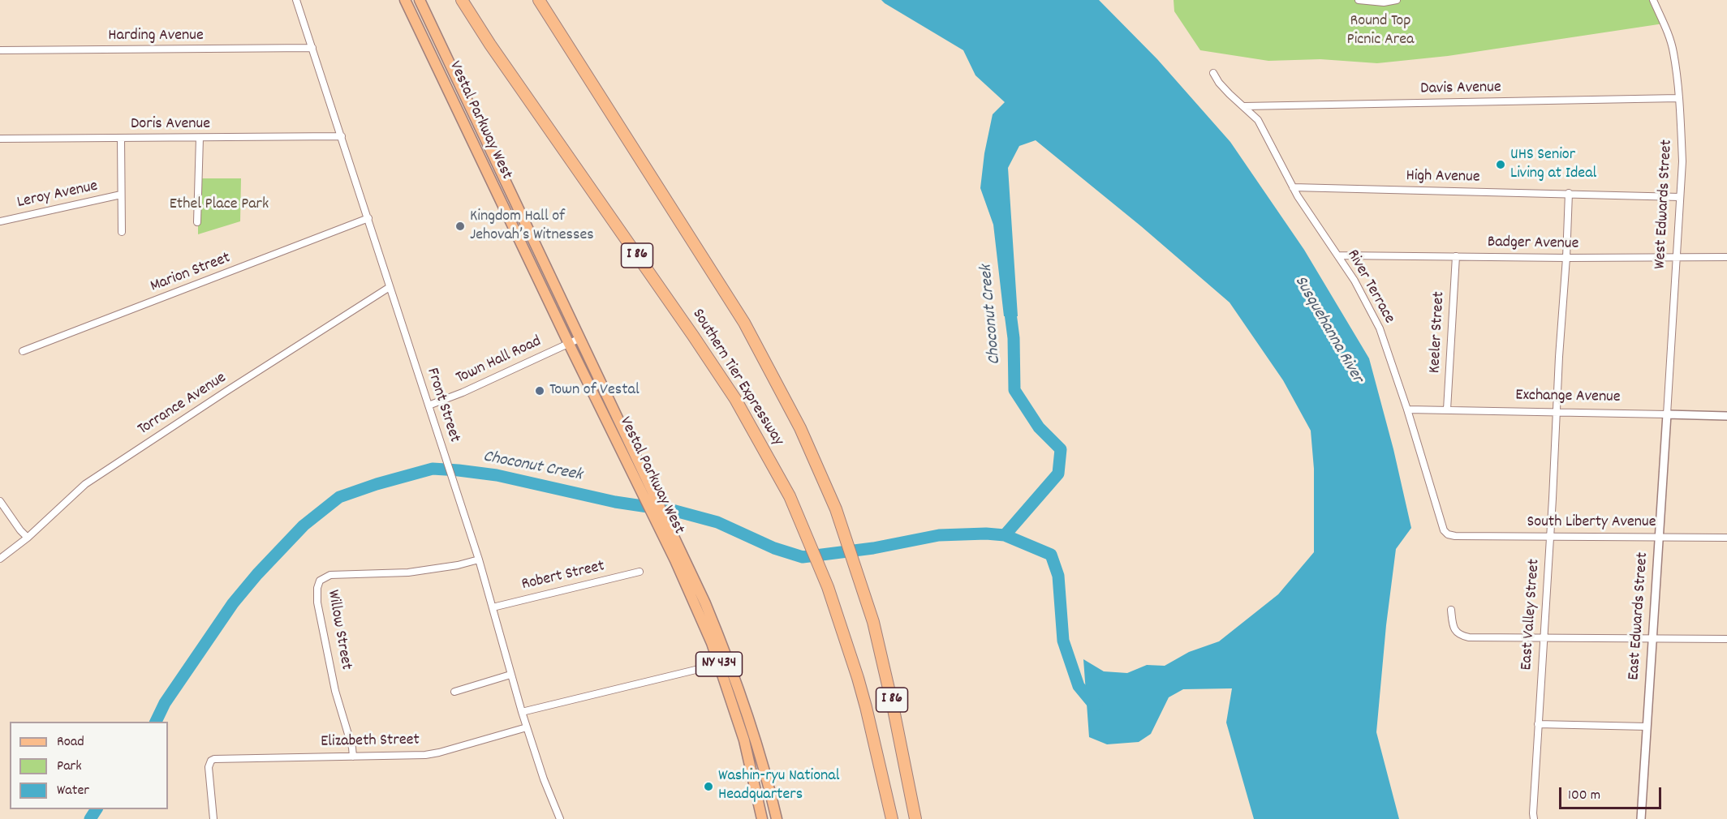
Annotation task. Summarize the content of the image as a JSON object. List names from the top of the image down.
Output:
{
  "streets": {
    "highway": ["I 86", "Southern Tier Expressway"],
    "main road": ["Vestal Parkway West", "NY 434"],
    "street": [
      "Harding Avenue",
      "Davis Avenue",
      "Doris Avenue",
      "High Avenue",
      "Leroy Avenue",
      "West Edwards Street",
      "Badger Avenue",
      "Marion Street",
      "River Terrace",
      "Keeler Street",
      "Town Hall Road",
      "Exchange Avenue",
      "Torrance Avenue",
      "Front Street",
      "South Liberty Avenue",
      "Robert Street",
      "East Valley Street",
      "East Edwards Street",
      "Willow Street",
      "Elizabeth Street"
    ]
  },
  "crossings": [
    ["Harding Avenue", "Front Street"],
    ["Davis Avenue", "West Edwards Street"],
    ["Davis Avenue", "River Terrace"],
    ["Vestal Parkway West", "Town Hall Road"],
    ["Doris Avenue", "Front Street"],
    ["High Avenue", "West Edwards Street"],
    ["High Avenue", "River Terrace"],
    ["High Avenue", "East Valley Street"],
    ["West Edwards Street", "Badger Avenue"],
    ["West Edwards Street", "Exchange Avenue"],
    ["West Edwards Street", "East Edwards Street"],
    ["Badger Avenue", "River Terrace"],
    ["Badger Avenue", "Keeler Street"],
    ["Badger Avenue", "East Valley Street"],
    ["Marion Street", "Front Street"],
    ["River Terrace", "Exchange Avenue"],
    ["River Terrace", "South Liberty Avenue"],
    ["Keeler Street", "Exchange Avenue"],
    ["Town Hall Road", "Front Street"],
    ["Exchange Avenue", "East Valley Street"],
    ["Exchange Avenue", "East Edwards Street"],
    ["Torrance Avenue", "Front Street"],
    ["Front Street", "Robert Street"],
    ["Front Street", "Willow Street"],
    ["Front Street", "Elizabeth Street"],
    ["South Liberty Avenue", "East Valley Street"],
    ["South Liberty Avenue", "East Edwards Street"],
    ["Willow Street", "Elizabeth Street"]
  ],
  "water": ["Choconut Creek", "Susquehanna River"],
  "parks": ["Round Top Picnic Area", "Ethel Place Park"],
  "places": [
    "UHS Senior Living at Ideal",
    "Kingdom Hall of Jehovah’s Witnesses",
    "Town of Vestal",
    "Washin-ryu National Headquarters"
  ],
  "legend": ["Road", "Park", "Water"],
  "scale_bar": "100 m"
}
